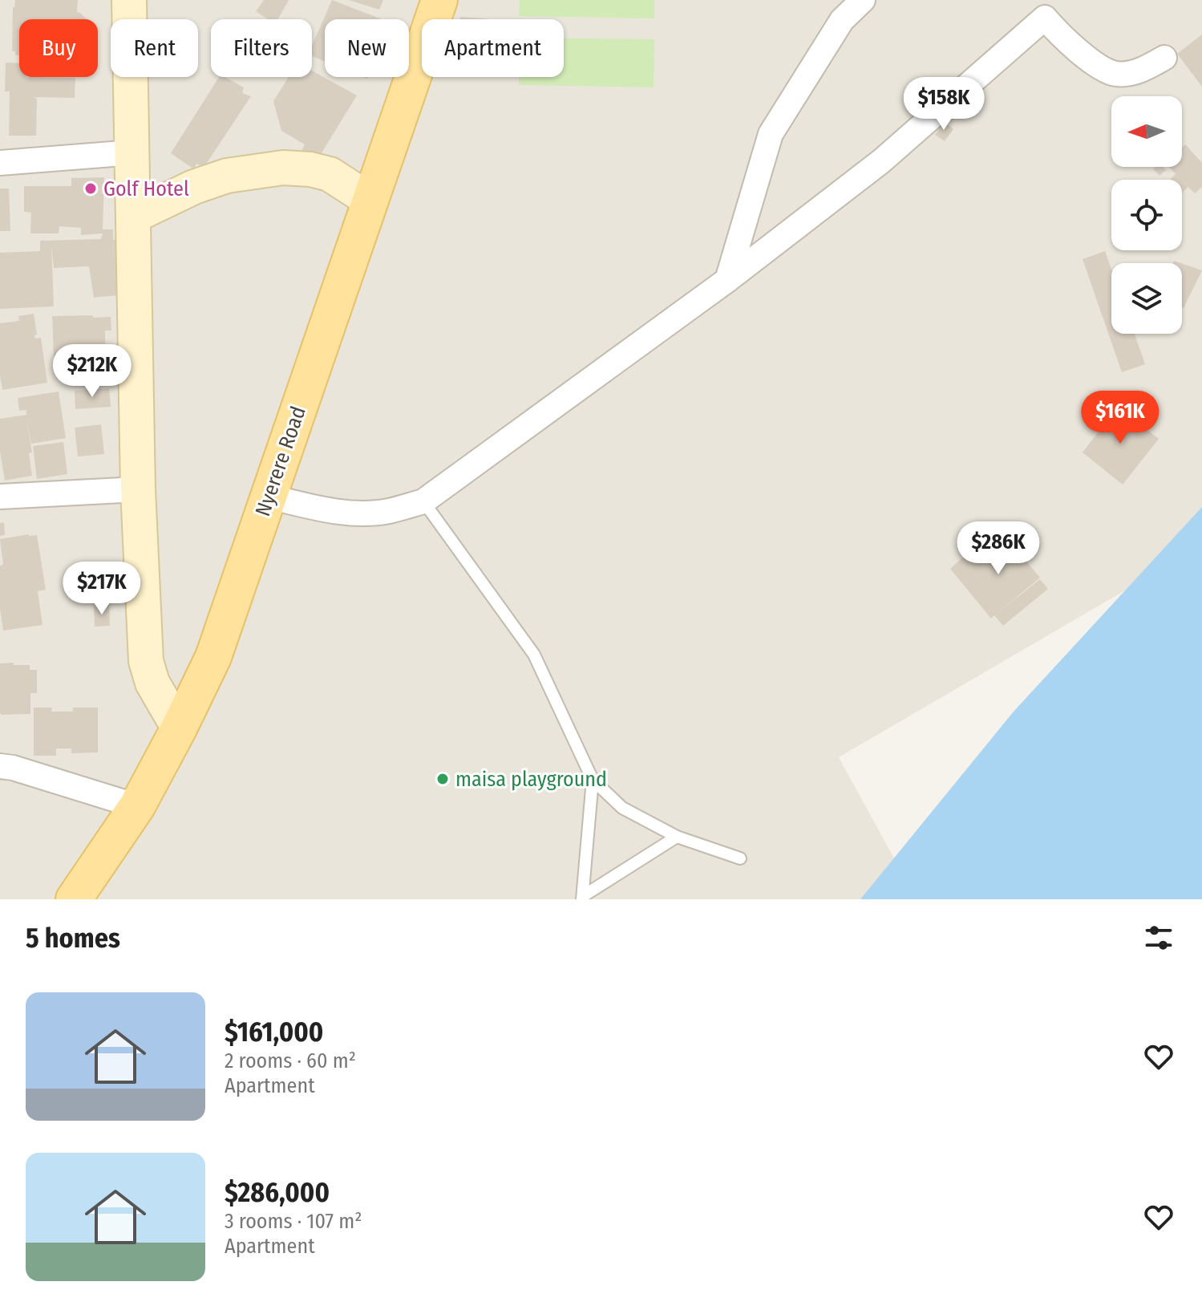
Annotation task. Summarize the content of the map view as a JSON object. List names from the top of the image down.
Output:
{
  "streets": {
    "main road": ["Nyerere Road"]
  },
  "places": ["Golf Hotel", "maisa playground"],
  "north": "left",
  "page": {
    "chip": [
      "Buy",
      "Rent",
      "Filters",
      "New",
      "Apartment"
    ],
    "price": [
      "$158K",
      "$212K",
      "$161K",
      "$286K",
      "$217K"
    ],
    "heading": "5 homes",
    "list": [
      {
        "name": "$161,000",
        "note": "2 rooms · 60 m² · Apartment"
      },
      {
        "name": "$286,000",
        "note": "3 rooms · 107 m² · Apartment"
      }
    ]
  }
}
